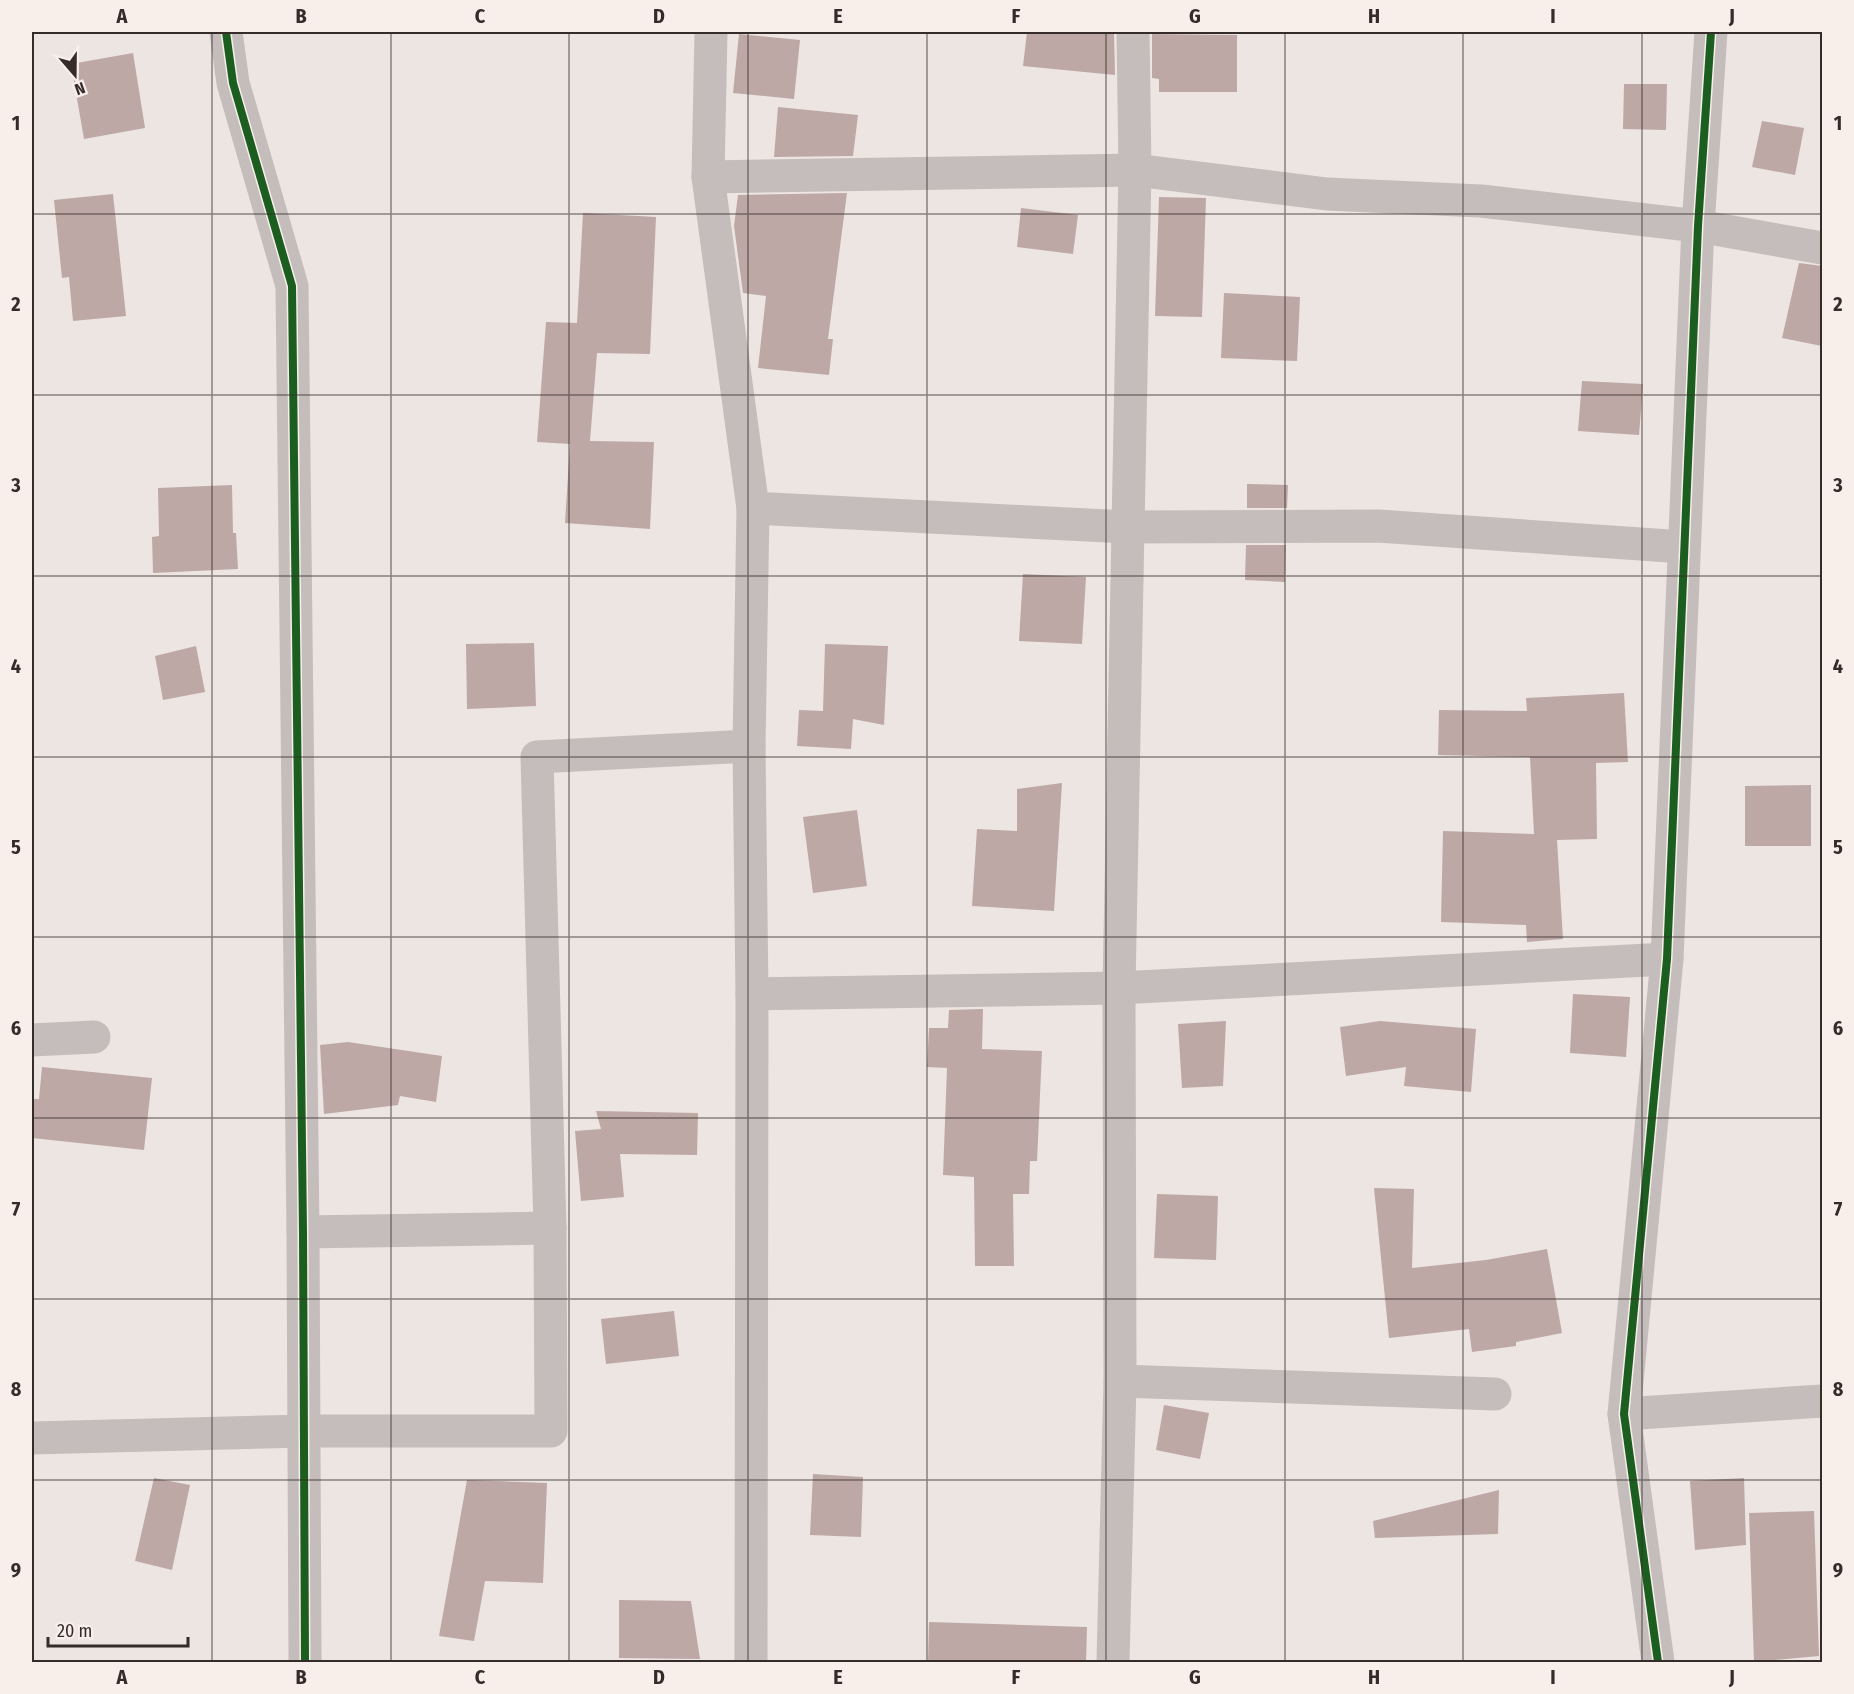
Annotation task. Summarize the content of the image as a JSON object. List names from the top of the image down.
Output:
{
  "scale_bar": "20 m",
  "north": "bottom",
  "grid": {
    "columns": [
      "A",
      "B",
      "C",
      "D",
      "E",
      "F",
      "G",
      "H",
      "I",
      "J"
    ],
    "rows": [
      "1",
      "2",
      "3",
      "4",
      "5",
      "6",
      "7",
      "8",
      "9"
    ]
  }
}
